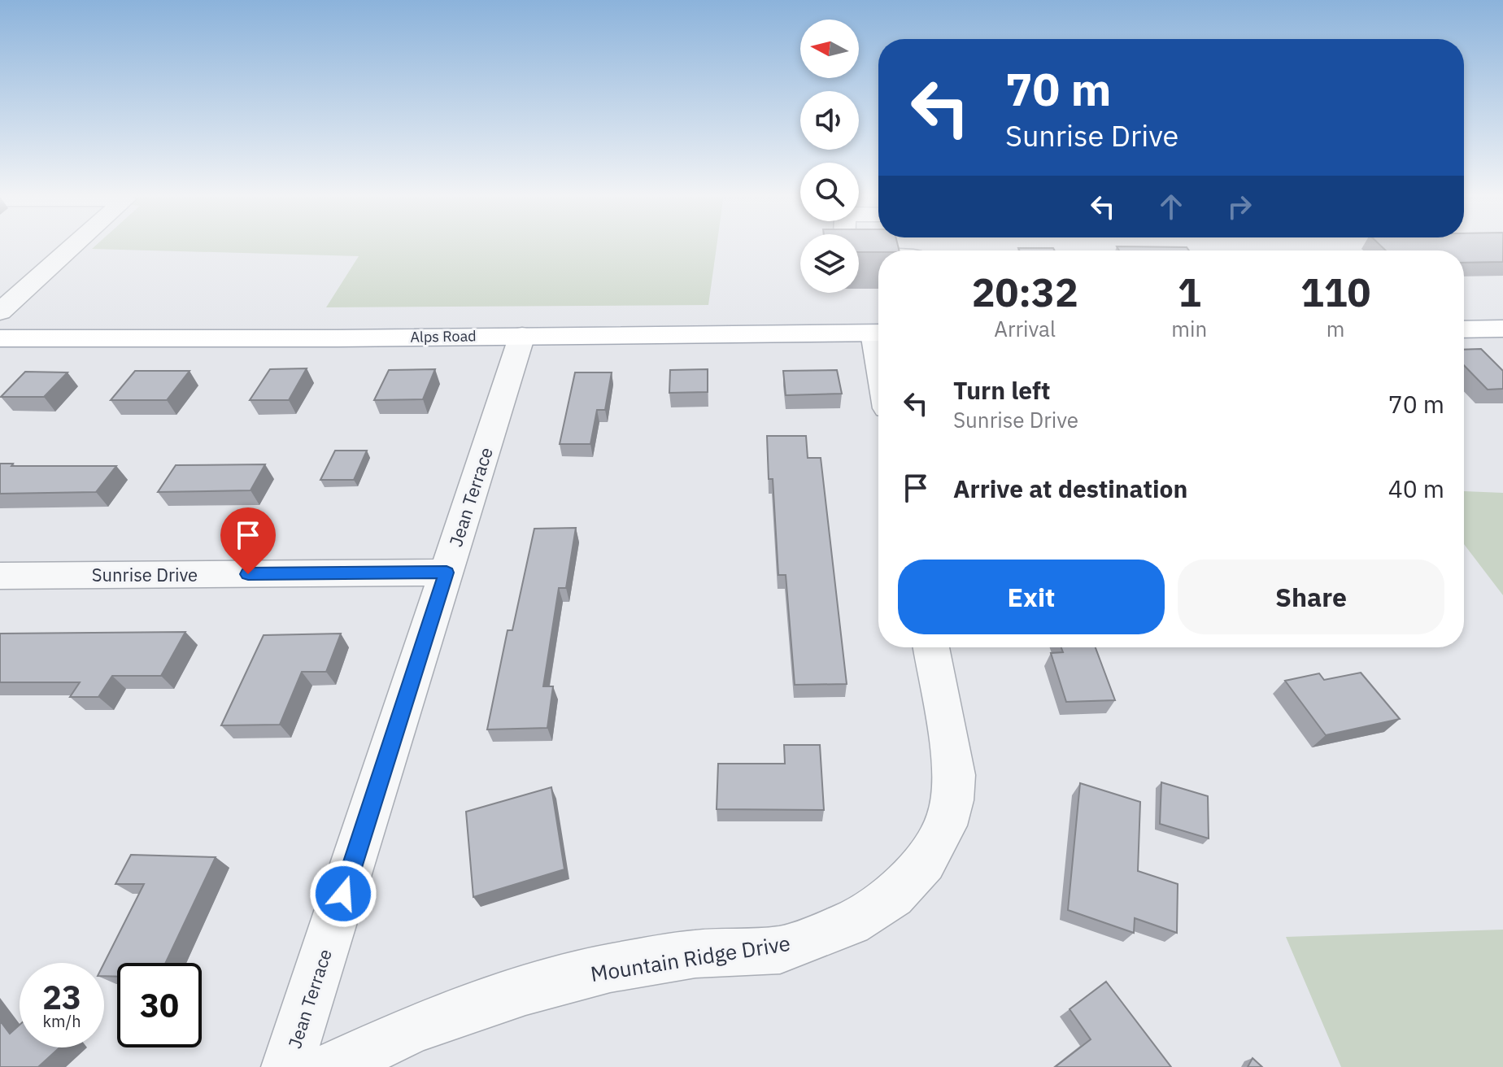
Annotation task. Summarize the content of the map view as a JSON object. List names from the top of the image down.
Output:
{
  "streets": {
    "main road": ["Alps Road"],
    "street": ["Jean Terrace", "Sunrise Drive", "Mountain Ridge Drive"]
  },
  "crossings": [
    ["Alps Road", "Jean Terrace"],
    ["Jean Terrace", "Sunrise Drive"]
  ],
  "north": "left",
  "page": {
    "turn": ["70 m", "Sunrise Drive"],
    "eta": [
      "20:32",
      "Arrival",
      "1",
      "min",
      "110",
      "m"
    ],
    "list": [
      {
        "name": "Turn left",
        "note": "Sunrise Drive",
        "value": "70 m"
      },
      {
        "name": "Arrive at destination",
        "value": "40 m"
      }
    ],
    "buttons": ["Exit", "Share"],
    "speed": "23 km/h",
    "limit": "30"
  }
}
